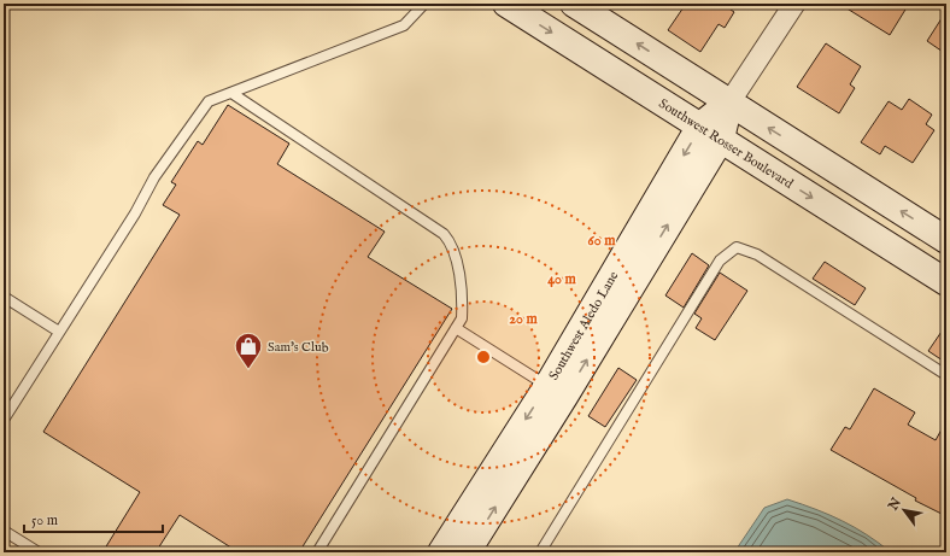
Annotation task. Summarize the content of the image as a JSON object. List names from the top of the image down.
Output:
{
  "streets": {
    "street": ["Southwest Rosser Boulevard", "Southwest Aledo Lane"]
  },
  "crossings": [
    ["Southwest Rosser Boulevard", "Southwest Aledo Lane"]
  ],
  "places": {
    "shop": ["Sam's Club"]
  },
  "scale_bar": "50 m",
  "north": "top left",
  "rings": ["60 m", "40 m", "20 m"]
}
